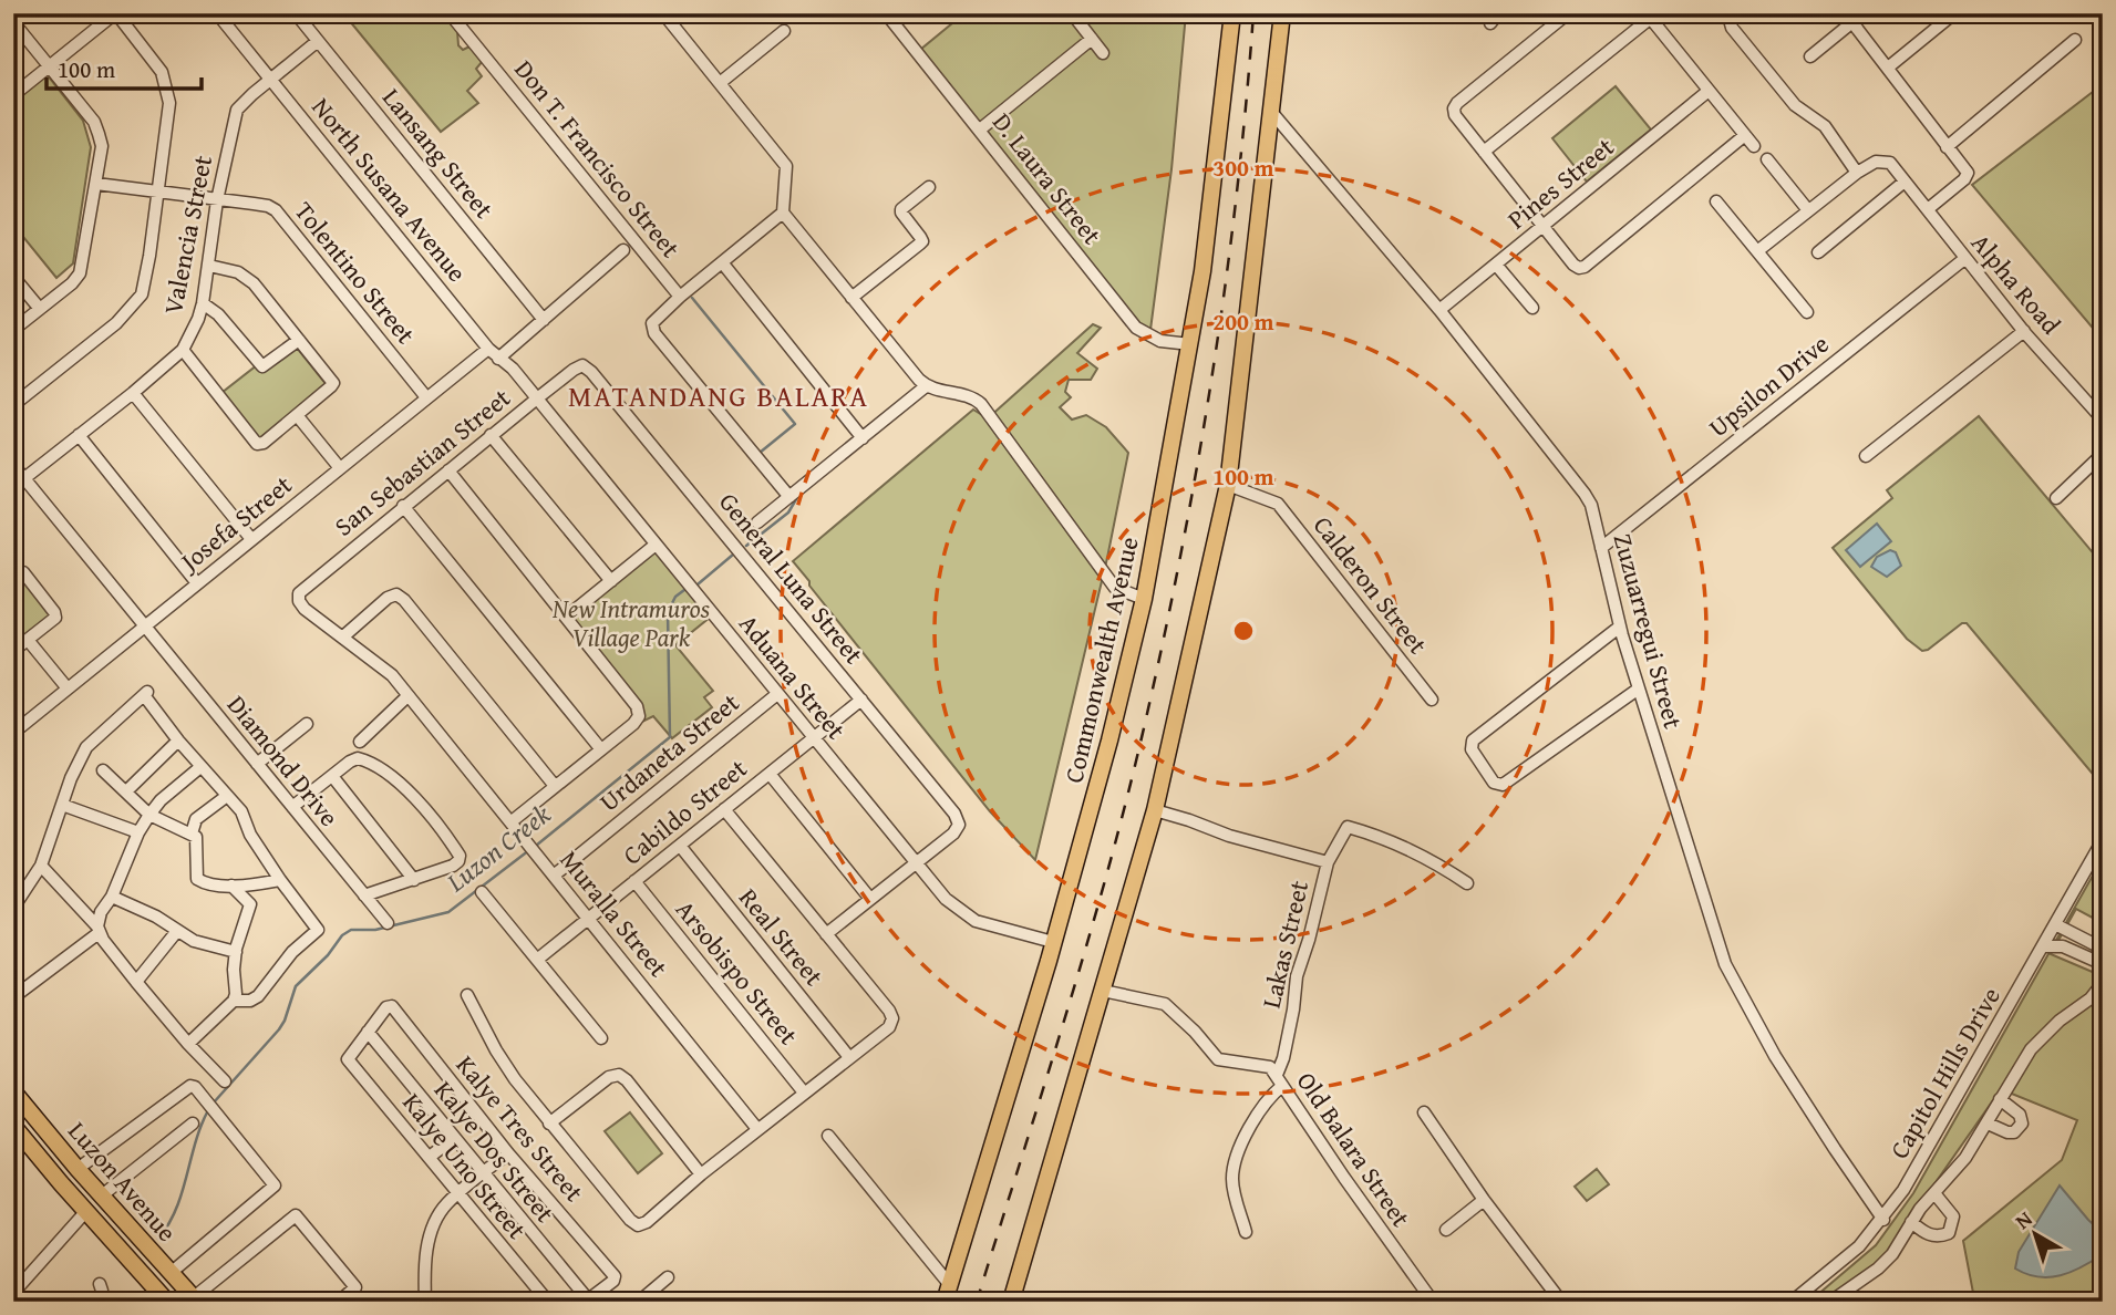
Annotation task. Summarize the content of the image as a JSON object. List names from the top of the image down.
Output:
{
  "streets": {
    "main road": ["Commonwealth Avenue", "Luzon Avenue"],
    "street": [
      "Lansang Street",
      "Don T. Francisco Street",
      "D. Laura Street",
      "Pines Street",
      "North Susana Avenue",
      "Valencia Street",
      "Tolentino Street",
      "Alpha Road",
      "Upsilon Drive",
      "San Sebastian Street",
      "Josefa Street",
      "General Luna Street",
      "Calderon Street",
      "Zuzuarregui Street",
      "Aduana Street",
      "Urdaneta Street",
      "Diamond Drive",
      "Cabildo Street",
      "Muralla Street",
      "Real Street",
      "Lakas Street",
      "Arsobispo Street",
      "Capitol Hills Drive",
      "Kalye Tres Street",
      "Old Balara Street",
      "Kalye Dos Street",
      "Kalye Uno Street"
    ]
  },
  "crossings": [
    ["Lansang Street", "Valencia Street"],
    ["D. Laura Street", "Commonwealth Avenue"],
    ["Pines Street", "Zuzuarregui Street"],
    ["North Susana Avenue", "Valencia Street"],
    ["North Susana Avenue", "Josefa Street"],
    ["North Susana Avenue", "Aduana Street"],
    ["Valencia Street", "Tolentino Street"],
    ["Valencia Street", "Diamond Drive"],
    ["Tolentino Street", "Josefa Street"],
    ["Alpha Road", "Upsilon Drive"],
    ["Upsilon Drive", "Zuzuarregui Street"],
    ["San Sebastian Street", "General Luna Street"],
    ["San Sebastian Street", "Aduana Street"],
    ["San Sebastian Street", "Muralla Street"],
    ["Josefa Street", "Diamond Drive"],
    ["General Luna Street", "Aduana Street"],
    ["General Luna Street", "Cabildo Street"],
    ["Zuzuarregui Street", "Capitol Hills Drive"],
    ["Commonwealth Avenue", "Aduana Street"],
    ["Aduana Street", "Urdaneta Street"],
    ["Aduana Street", "Cabildo Street"],
    ["Urdaneta Street", "Muralla Street"],
    ["Cabildo Street", "Muralla Street"],
    ["Cabildo Street", "Real Street"],
    ["Cabildo Street", "Arsobispo Street"],
    ["Lakas Street", "Old Balara Street"],
    ["Kalye Tres Street", "Kalye Dos Street"],
    ["Kalye Tres Street", "Kalye Uno Street"],
    ["Kalye Dos Street", "Kalye Uno Street"]
  ],
  "districts": ["MATANDANG BALARA"],
  "water": ["Luzon Creek"],
  "parks": ["New Intramuros Village Park"],
  "scale_bar": "100 m",
  "north": "top left",
  "rings": ["300 m", "200 m", "100 m"]
}
